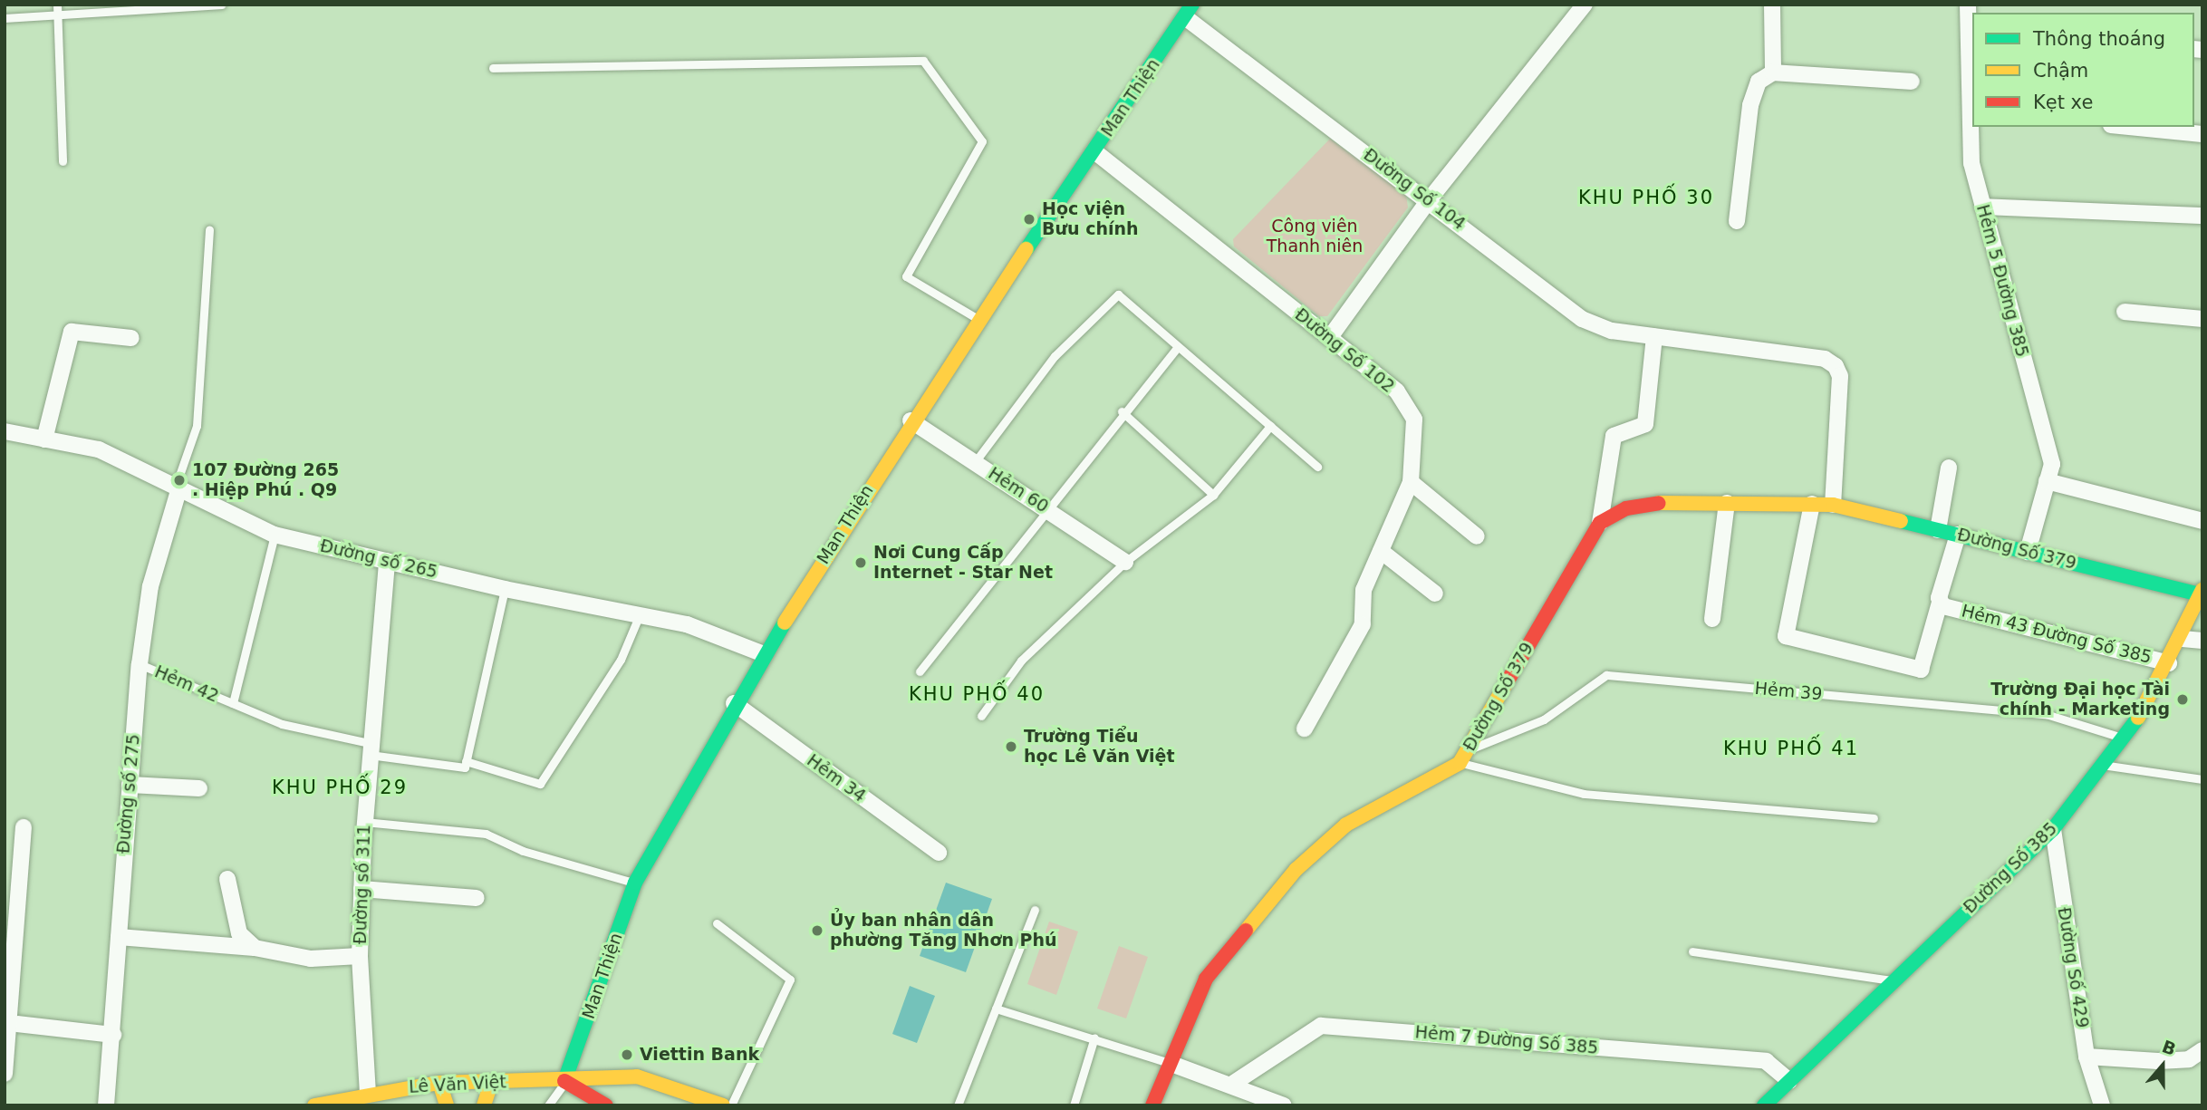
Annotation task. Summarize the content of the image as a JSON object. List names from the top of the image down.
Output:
{
  "streets": {
    "street": [
      "Man Thiện",
      "Đường Số 104",
      "Hẻm 5 Đường 385",
      "Đường Số 102",
      "Hẻm 60",
      "Đường Số 379",
      "Đường số 265",
      "Hẻm 43 Đường Số 385",
      "Hẻm 34",
      "Đường số 275",
      "Đường Số 385",
      "Đường số 311",
      "Đường Số 429",
      "Hẻm 7 Đường Số 385",
      "Lê Văn Việt"
    ],
    "lane": ["Hẻm 42", "Hẻm 39"]
  },
  "crossings": [
    ["Man Thiện", "Đường Số 104"],
    ["Man Thiện", "Đường Số 102"],
    ["Man Thiện", "Hẻm 60"],
    ["Man Thiện", "Đường số 265"],
    ["Man Thiện", "Hẻm 34"],
    ["Man Thiện", "Lê Văn Việt"],
    ["Hẻm 5 Đường 385", "Đường Số 379"],
    ["Đường Số 379", "Hẻm 43 Đường Số 385"],
    ["Đường Số 379", "Hẻm 39"],
    ["Đường Số 379", "Đường Số 385"],
    ["Đường số 265", "Hẻm 42"],
    ["Đường số 265", "Đường số 275"],
    ["Đường số 265", "Đường số 311"],
    ["Hẻm 43 Đường Số 385", "Đường Số 385"],
    ["Hẻm 42", "Đường số 275"],
    ["Hẻm 42", "Đường số 311"],
    ["Hẻm 39", "Đường Số 385"],
    ["Đường Số 385", "Đường Số 429"],
    ["Đường Số 385", "Hẻm 7 Đường Số 385"],
    ["Đường số 311", "Lê Văn Việt"]
  ],
  "districts": [
    "KHU PHỐ 30",
    "KHU PHỐ 40",
    "KHU PHỐ 41",
    "KHU PHỐ 29"
  ],
  "parks": ["Công viên Thanh niên"],
  "places": [
    "Học viện Bưu chính",
    "107 Đường 265 . Hiệp Phú . Q9",
    "Nơi Cung Cấp Internet - Star Net",
    "Trường Đại học Tài chính - Marketing",
    "Trường Tiểu học Lê Văn Việt",
    "Ủy ban nhân dân phường Tăng Nhơn Phú",
    "Viettin Bank"
  ],
  "legend": ["Thông thoáng", "Chậm", "Kẹt xe"],
  "north": "top"
}
